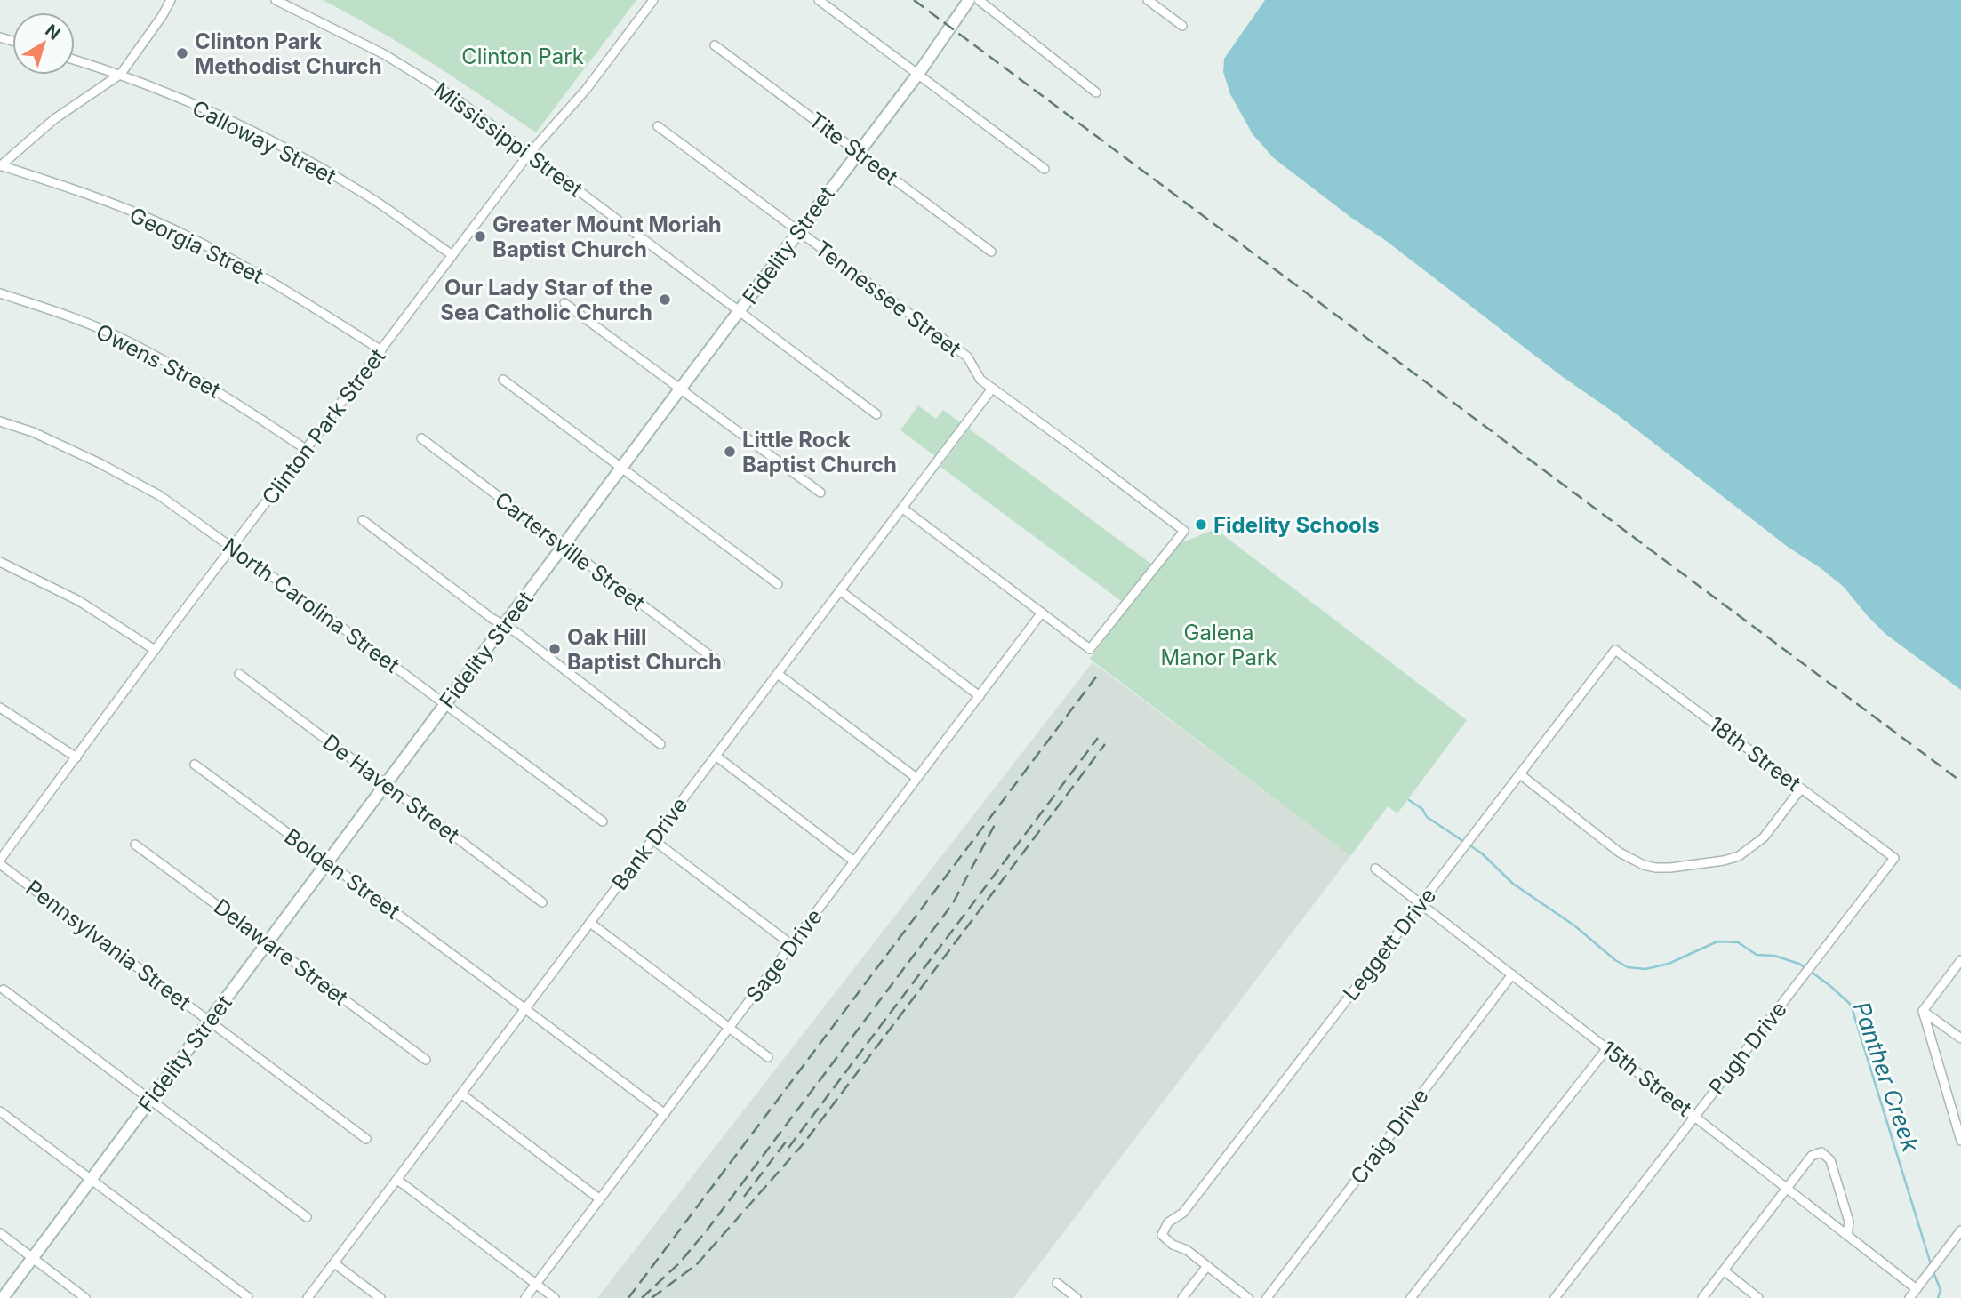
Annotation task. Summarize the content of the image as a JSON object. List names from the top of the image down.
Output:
{
  "streets": {
    "main road": ["Fidelity Street"],
    "street": [
      "Mississippi Street",
      "Calloway Street",
      "Tite Street",
      "Georgia Street",
      "Tennessee Street",
      "Owens Street",
      "Clinton Park Street",
      "Cartersville Street",
      "North Carolina Street",
      "18th Street",
      "De Haven Street",
      "Bank Drive",
      "Bolden Street",
      "Leggett Drive",
      "Pennsylvania Street",
      "Delaware Street",
      "Sage Drive",
      "Pugh Drive",
      "15th Street",
      "Craig Drive"
    ]
  },
  "crossings": [
    ["Mississippi Street", "Fidelity Street"],
    ["Mississippi Street", "Clinton Park Street"],
    ["Calloway Street", "Clinton Park Street"],
    ["Tite Street", "Fidelity Street"],
    ["Georgia Street", "Clinton Park Street"],
    ["Fidelity Street", "Tennessee Street"],
    ["Fidelity Street", "Cartersville Street"],
    ["Fidelity Street", "North Carolina Street"],
    ["Fidelity Street", "De Haven Street"],
    ["Fidelity Street", "Bolden Street"],
    ["Fidelity Street", "Pennsylvania Street"],
    ["Fidelity Street", "Delaware Street"],
    ["Tennessee Street", "Bank Drive"],
    ["Tennessee Street", "Sage Drive"],
    ["Owens Street", "Clinton Park Street"],
    ["Clinton Park Street", "North Carolina Street"],
    ["18th Street", "Leggett Drive"],
    ["18th Street", "Pugh Drive"],
    ["Bank Drive", "Bolden Street"],
    ["Bolden Street", "Sage Drive"],
    ["Leggett Drive", "15th Street"],
    ["Pugh Drive", "15th Street"],
    ["15th Street", "Craig Drive"]
  ],
  "water": ["Panther Creek"],
  "parks": ["Clinton Park", "Galena Manor Park"],
  "places": [
    "Clinton Park Methodist Church",
    "Greater Mount Moriah Baptist Church",
    "Our Lady Star of the Sea Catholic Church",
    "Little Rock Baptist Church",
    "Fidelity Schools",
    "Oak Hill Baptist Church"
  ],
  "north": "top right"
}
